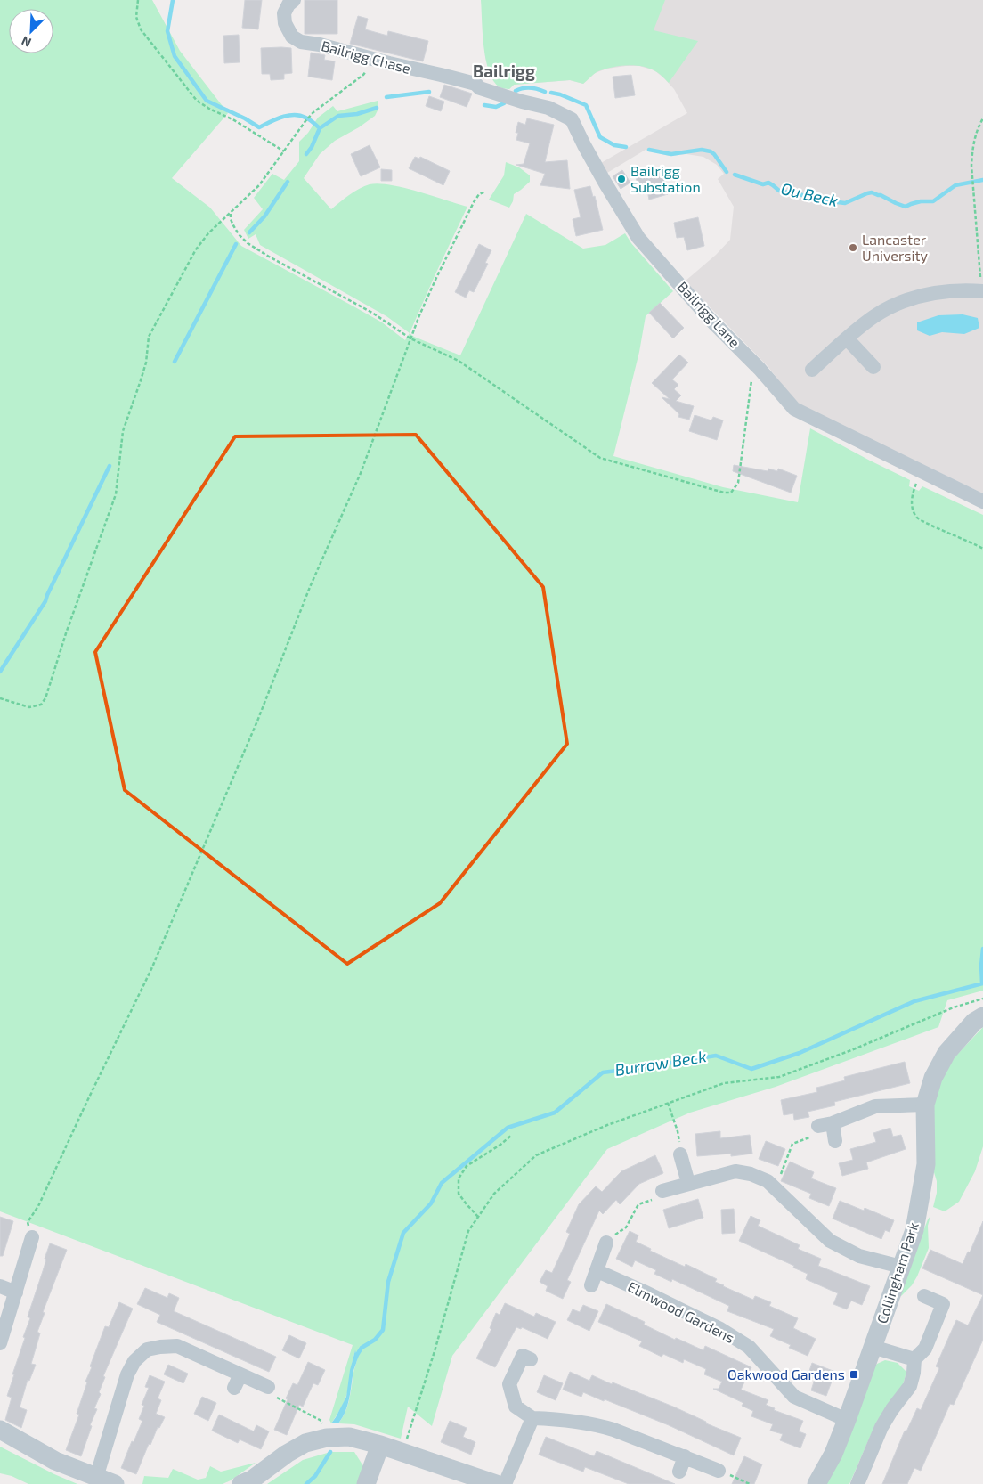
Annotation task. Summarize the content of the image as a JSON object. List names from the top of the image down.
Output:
{
  "streets": {
    "street": [
      "Bailrigg Chase",
      "Bailrigg Lane",
      "Collingham Park",
      "Elmwood Gardens"
    ]
  },
  "crossings": [
    ["Bailrigg Chase", "Bailrigg Lane"],
    ["Collingham Park", "Elmwood Gardens"]
  ],
  "districts": ["Bailrigg"],
  "water": ["Ou Beck", "Burrow Beck"],
  "places": {
    "other": ["Bailrigg Substation", "Lancaster University"],
    "transit": ["Oakwood Gardens"]
  },
  "north": "bottom left"
}
